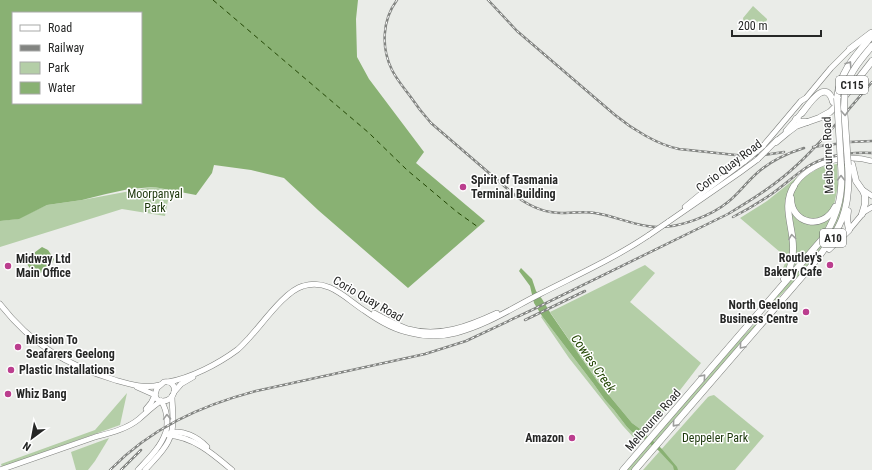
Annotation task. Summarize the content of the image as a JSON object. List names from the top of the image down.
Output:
{
  "streets": {
    "highway": ["C115", "Melbourne Road", "A10"],
    "main road": ["Corio Quay Road"]
  },
  "crossings": [
    ["C115", "Melbourne Road"],
    ["C115", "Corio Quay Road"]
  ],
  "water": ["Cowies Creek"],
  "parks": ["Moorpanyal Park", "Deppeler Park"],
  "places": [
    "Spirit of Tasmania Terminal Building",
    "Routley's Bakery Cafe",
    "Midway Ltd Main Office",
    "North Geelong Business Centre",
    "Mission To Seafarers Geelong",
    "Plastic Installations",
    "Whiz Bang",
    "Amazon"
  ],
  "legend": [
    "Road",
    "Railway",
    "Park",
    "Water"
  ],
  "scale_bar": "200 m",
  "north": "bottom left"
}
